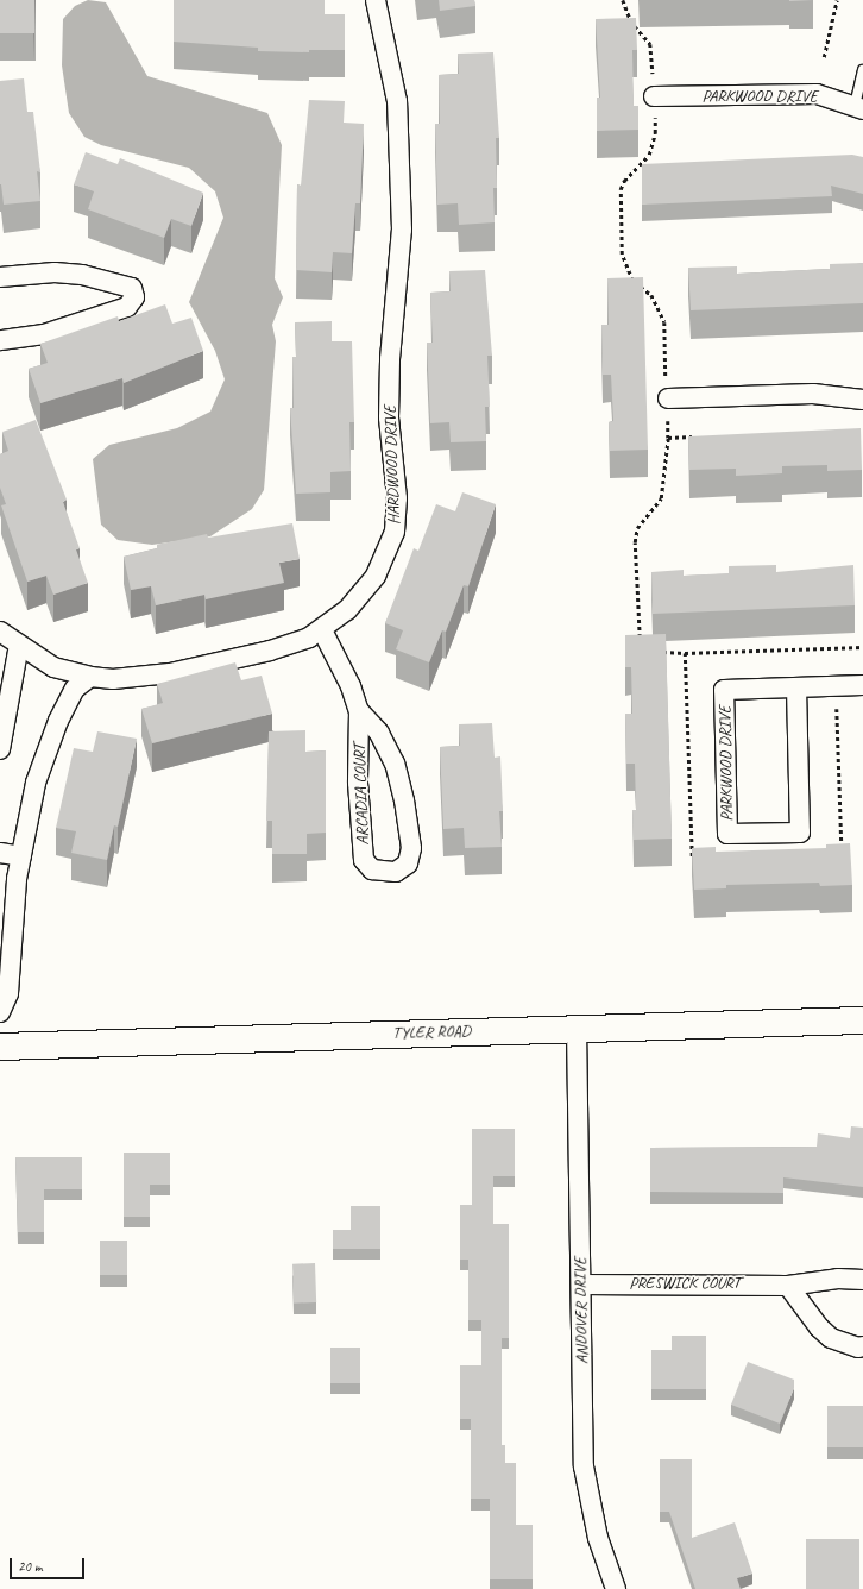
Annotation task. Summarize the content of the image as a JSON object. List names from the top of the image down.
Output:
{
  "streets": {
    "street": [
      "PARKWOOD DRIVE",
      "HARDWOOD DRIVE",
      "ARCADIA COURT",
      "TYLER ROAD",
      "PRESWICK COURT",
      "ANDOVER DRIVE"
    ]
  },
  "crossings": [
    ["HARDWOOD DRIVE", "ARCADIA COURT"],
    ["TYLER ROAD", "ANDOVER DRIVE"],
    ["PRESWICK COURT", "ANDOVER DRIVE"]
  ],
  "scale_bar": "20 m"
}
